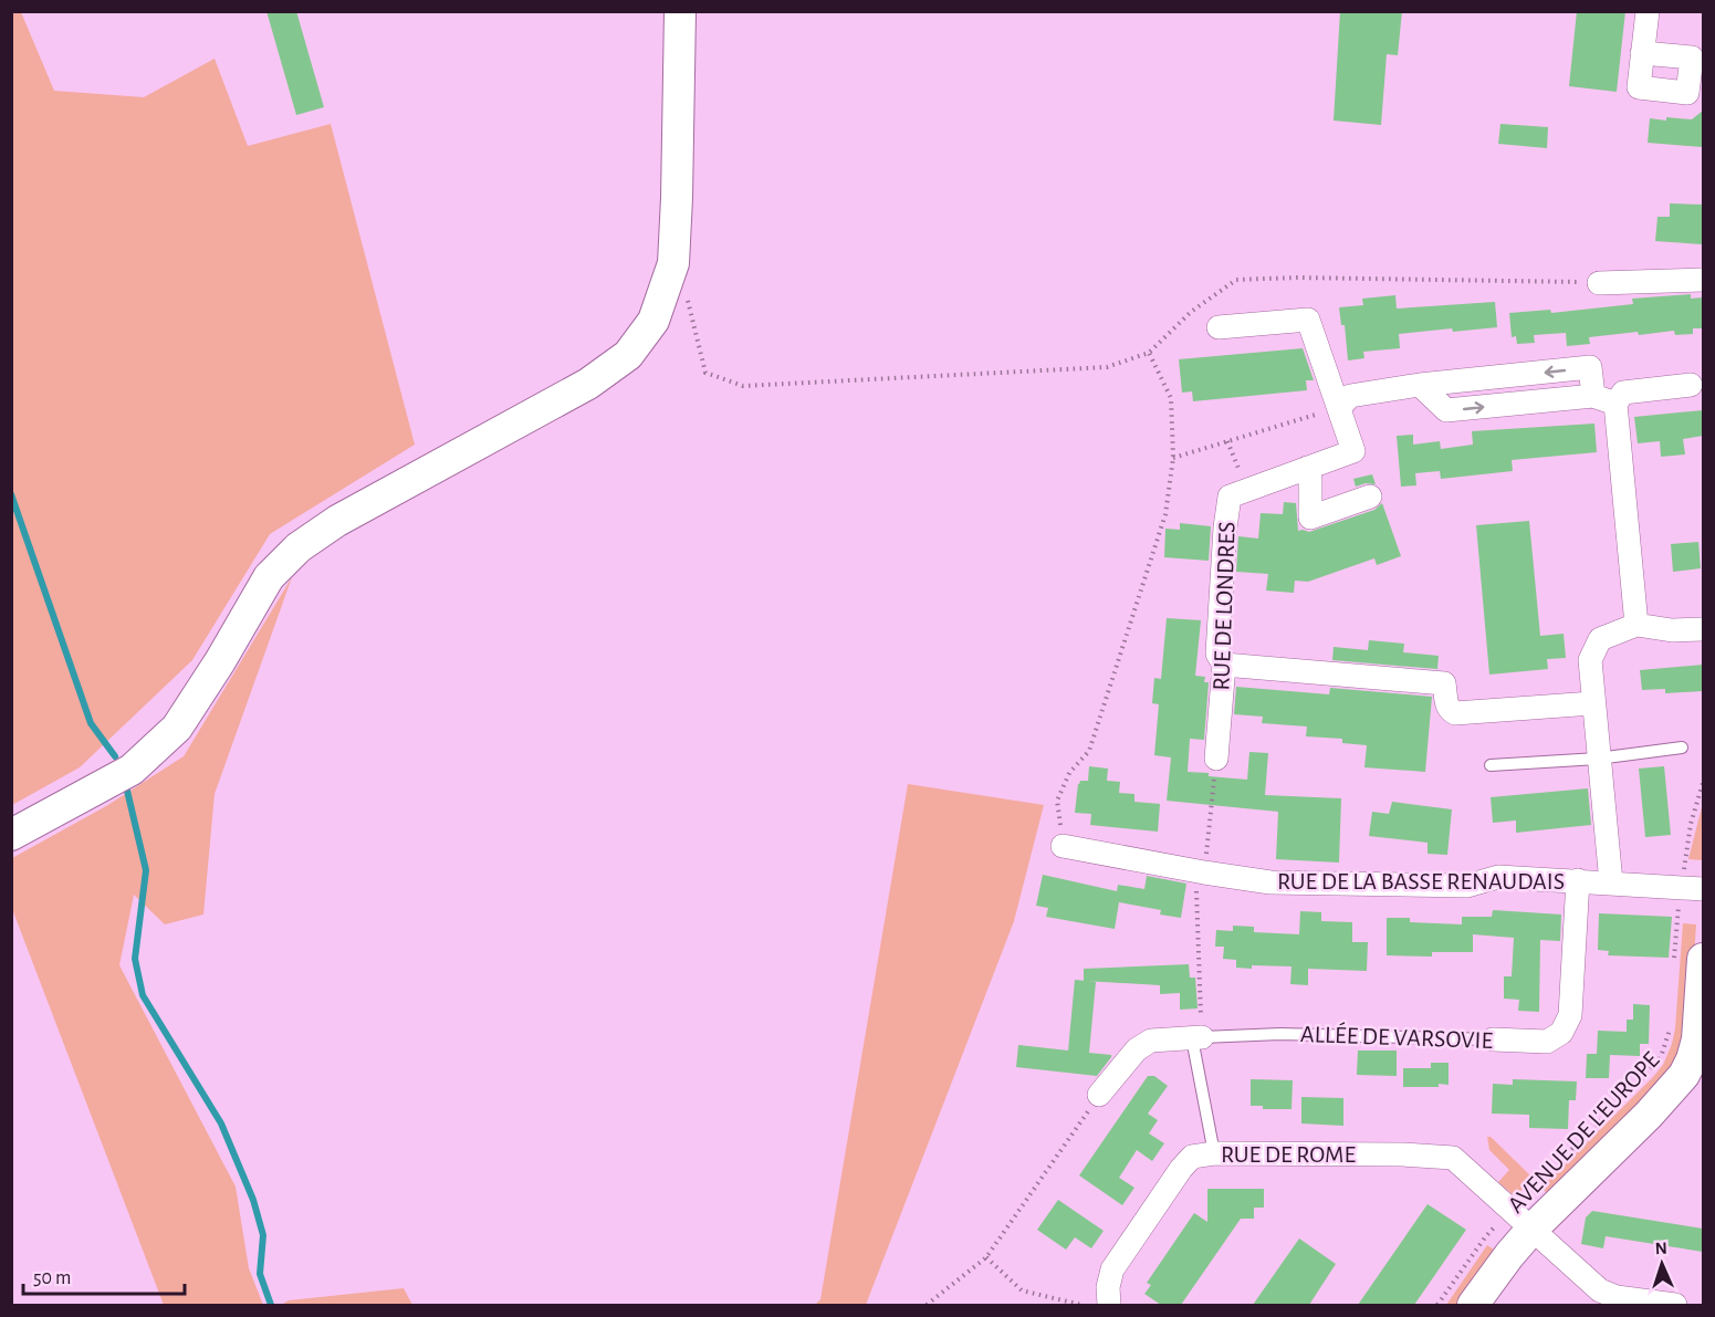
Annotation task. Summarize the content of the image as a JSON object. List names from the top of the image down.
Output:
{
  "streets": {
    "street": [
      "RUE DE LONDRES",
      "RUE DE LA BASSE RENAUDAIS",
      "ALLÉE DE VARSOVIE",
      "AVENUE DE L'EUROPE",
      "RUE DE ROME"
    ]
  },
  "crossings": [
    ["RUE DE LA BASSE RENAUDAIS", "ALLÉE DE VARSOVIE"],
    ["AVENUE DE L'EUROPE", "RUE DE ROME"]
  ],
  "scale_bar": "50 m",
  "north": "top"
}
